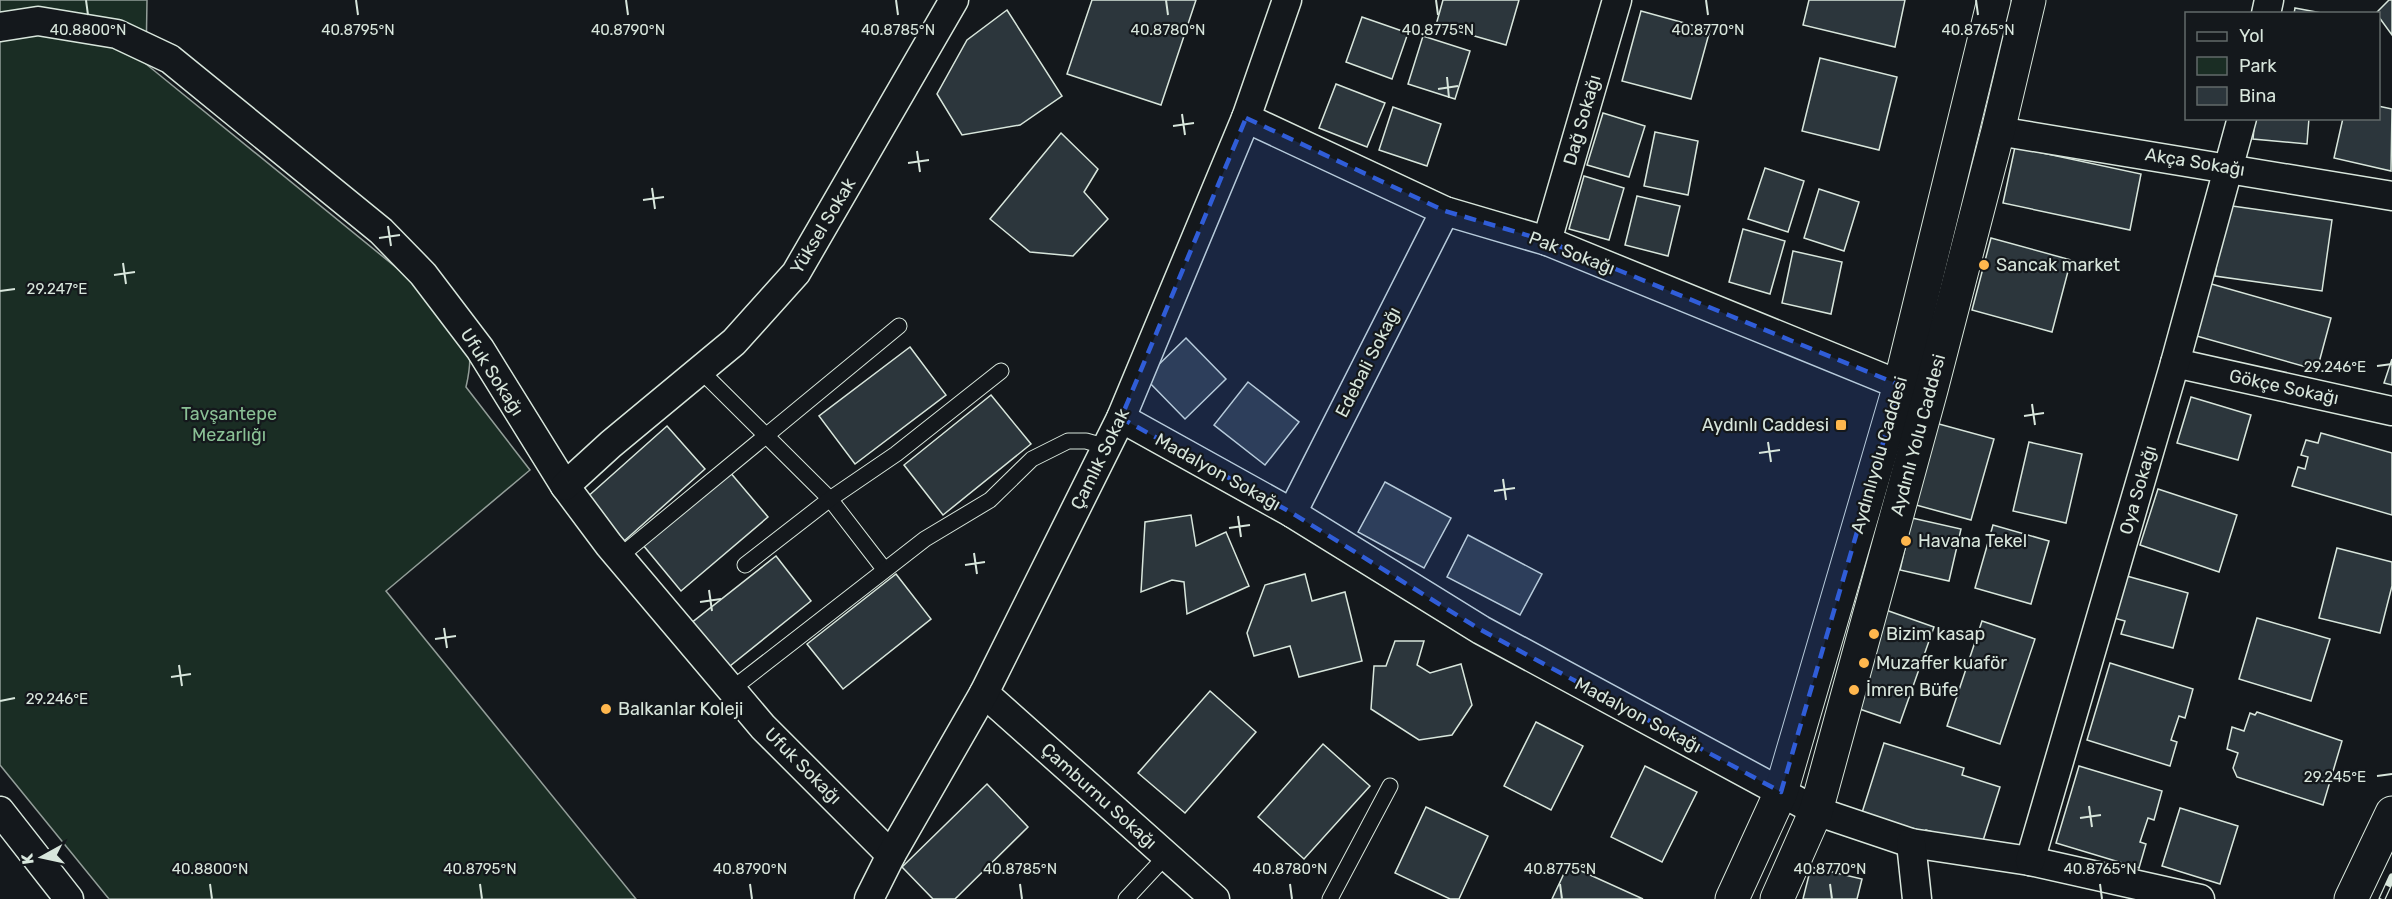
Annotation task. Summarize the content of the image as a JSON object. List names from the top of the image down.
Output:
{
  "streets": {
    "main road": ["Aydınlı Yolu Caddesi", "Aydınlıyolu Caddesi"],
    "street": [
      "Dağ Sokağı",
      "Akça Sokağı",
      "Yüksel Sokak",
      "Pak Sokağı",
      "Edebali Sokağı",
      "Ufuk Sokağı",
      "Gökçe Sokağı",
      "Çamlık Sokak",
      "Madalyon Sokağı",
      "Oya Sokağı",
      "Çamburnu Sokağı"
    ]
  },
  "crossings": [
    ["Dağ Sokağı", "Pak Sokağı"],
    ["Akça Sokağı", "Aydınlı Yolu Caddesi"],
    ["Akça Sokağı", "Oya Sokağı"],
    ["Yüksel Sokak", "Ufuk Sokağı"],
    ["Pak Sokağı", "Edebali Sokağı"],
    ["Pak Sokağı", "Aydınlıyolu Caddesi"],
    ["Pak Sokağı", "Çamlık Sokak"],
    ["Edebali Sokağı", "Madalyon Sokağı"],
    ["Ufuk Sokağı", "Çamlık Sokak"],
    ["Gökçe Sokağı", "Oya Sokağı"],
    ["Aydınlı Yolu Caddesi", "Madalyon Sokağı"],
    ["Aydınlıyolu Caddesi", "Madalyon Sokağı"],
    ["Çamlık Sokak", "Madalyon Sokağı"],
    ["Çamlık Sokak", "Çamburnu Sokağı"],
    ["Madalyon Sokağı", "Oya Sokağı"]
  ],
  "parks": ["Tavşantepe Mezarlığı"],
  "places": {
    "other": [
      "Sancak market",
      "Havana Tekel",
      "Bizim kasap",
      "Muzaffer kuaför",
      "İmren Büfe",
      "Balkanlar Koleji"
    ],
    "transit": ["Aydınlı Caddesi"]
  },
  "legend": ["Yol", "Park", "Bina"],
  "north": "left",
  "coordinates": [
    "40.8800°N",
    "40.8795°N",
    "40.8790°N",
    "40.8785°N",
    "40.8780°N",
    "40.8775°N",
    "40.8770°N",
    "40.8765°N",
    "29.247°E",
    "29.246°E",
    "29.245°E"
  ]
}
